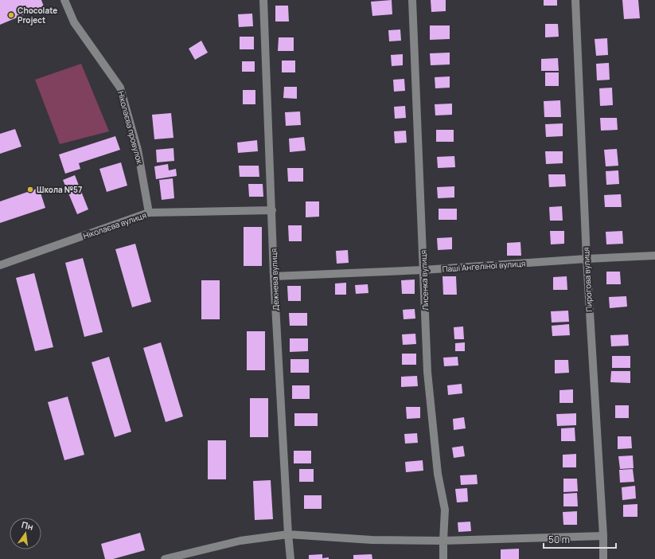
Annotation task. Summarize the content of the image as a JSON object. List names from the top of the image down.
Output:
{
  "streets": {
    "street": [
      "Ніколаєва провулок",
      "Ніколаєва вулиця",
      "Паші Ангеліної вулиця",
      "Дежнева вулиця",
      "Пирогова вулиця",
      "Лисенка вулиця"
    ]
  },
  "crossings": [
    ["Ніколаєва провулок", "Ніколаєва вулиця"],
    ["Ніколаєва вулиця", "Дежнева вулиця"],
    ["Паші Ангеліної вулиця", "Дежнева вулиця"],
    ["Паші Ангеліної вулиця", "Пирогова вулиця"],
    ["Паші Ангеліної вулиця", "Лисенка вулиця"]
  ],
  "places": ["Chocolate Project", "Школа №57"],
  "scale_bar": "50 m",
  "north": "top"
}
